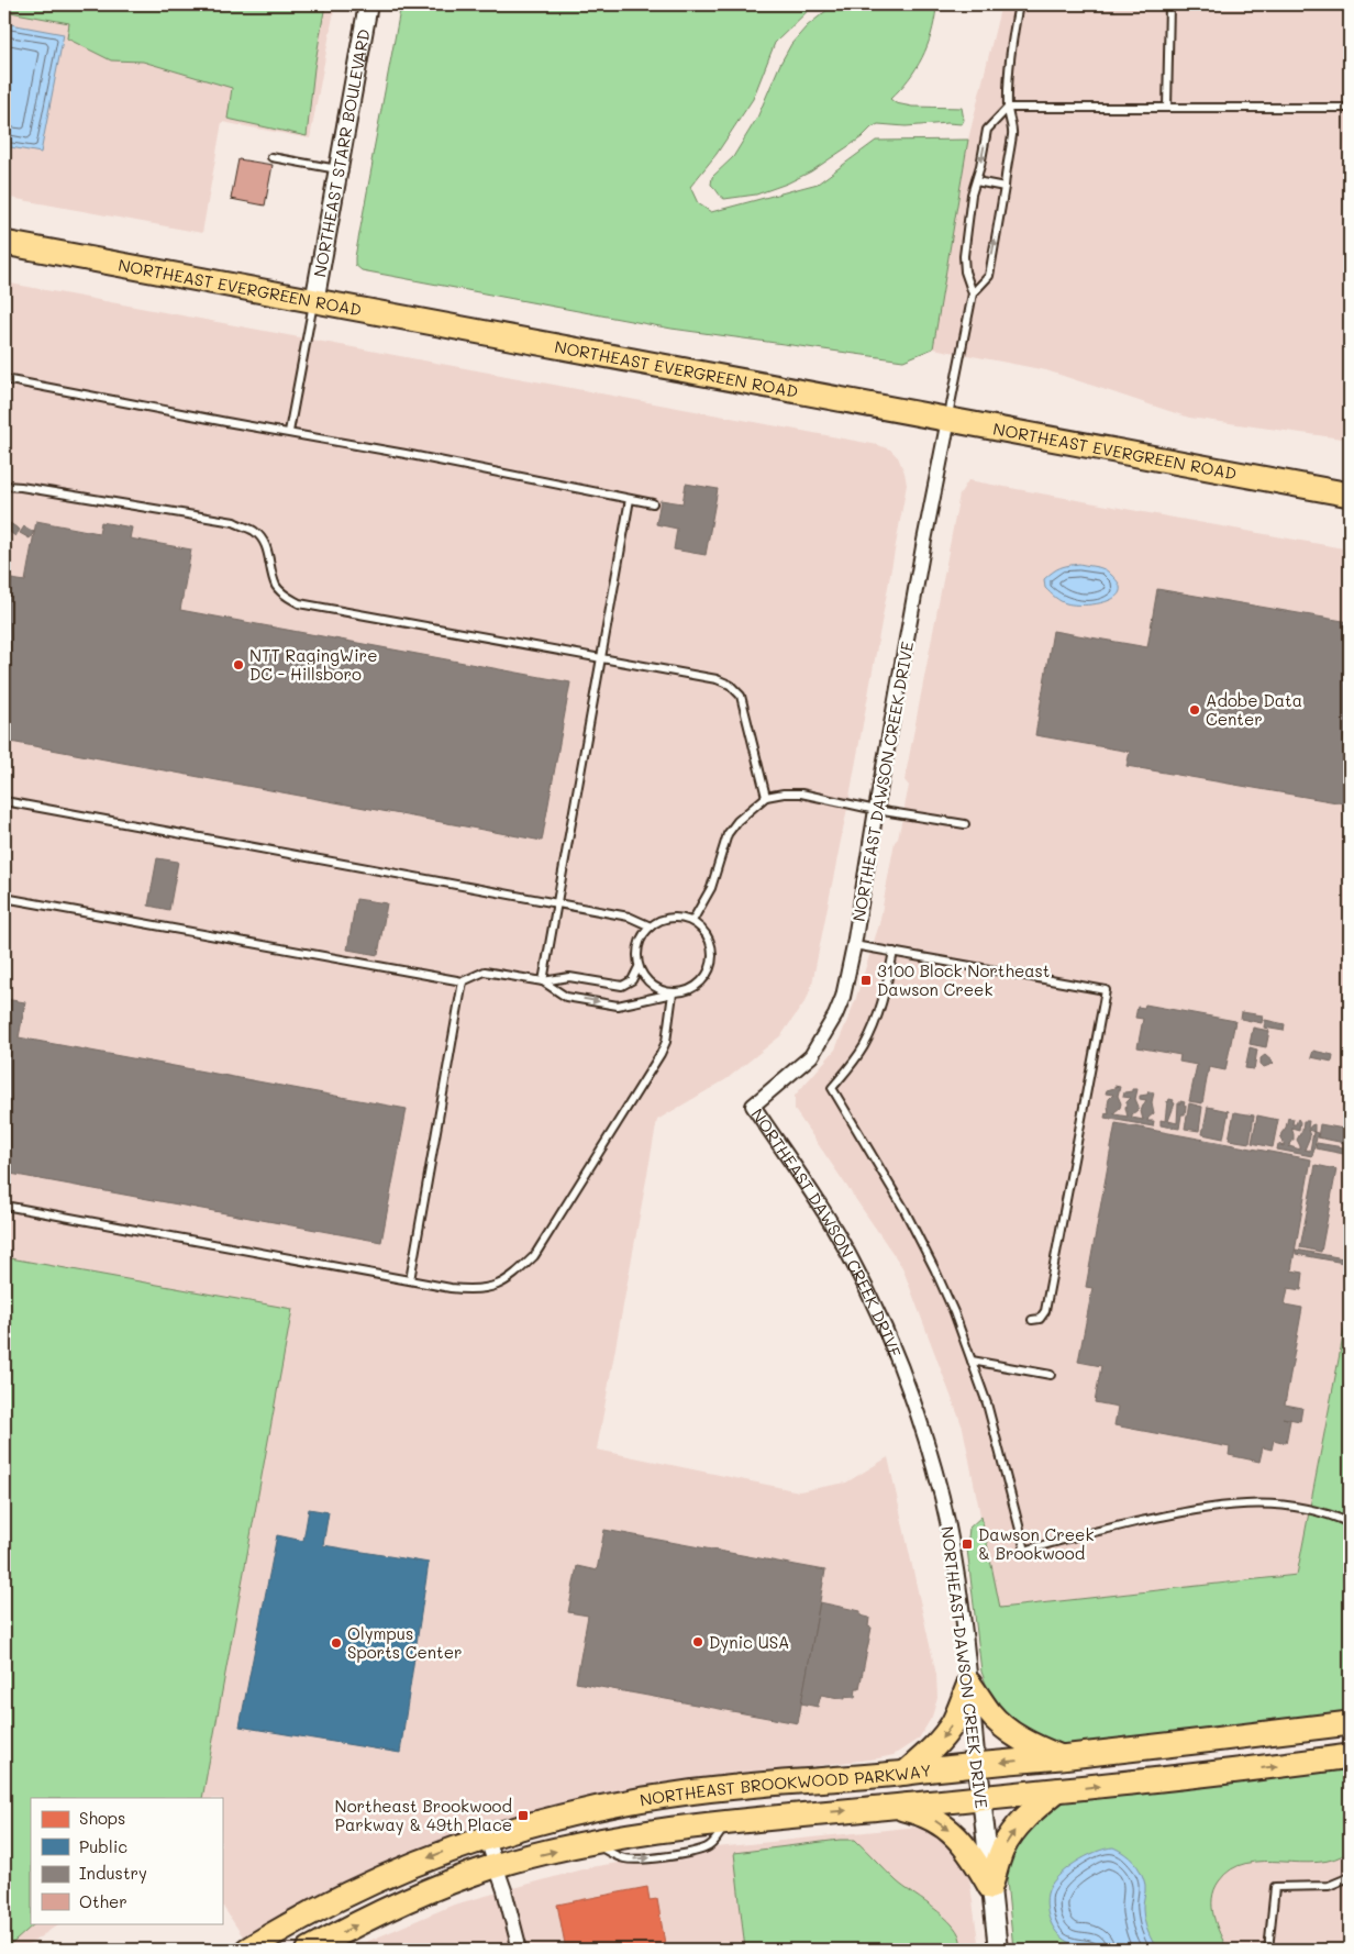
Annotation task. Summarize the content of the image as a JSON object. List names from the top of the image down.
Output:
{
  "streets": {
    "main road": ["NORTHEAST EVERGREEN ROAD", "NORTHEAST BROOKWOOD PARKWAY"],
    "street": ["NORTHEAST STARR BOULEVARD", "NORTHEAST DAWSON CREEK DRIVE"]
  },
  "crossings": [
    ["NORTHEAST STARR BOULEVARD", "NORTHEAST EVERGREEN ROAD"],
    ["NORTHEAST EVERGREEN ROAD", "NORTHEAST DAWSON CREEK DRIVE"],
    ["NORTHEAST DAWSON CREEK DRIVE", "NORTHEAST BROOKWOOD PARKWAY"]
  ],
  "places": {
    "other": [
      "NTT RagingWire DC - Hillsboro",
      "Adobe Data Center",
      "Dynic USA",
      "Olympus Sports Center"
    ],
    "transit": ["3100 Block Northeast Dawson Creek", "Dawson Creek & Brookwood", "Northeast Brookwood Parkway & 49th Place"]
  },
  "legend": [
    "Shops",
    "Public",
    "Industry",
    "Other"
  ]
}
